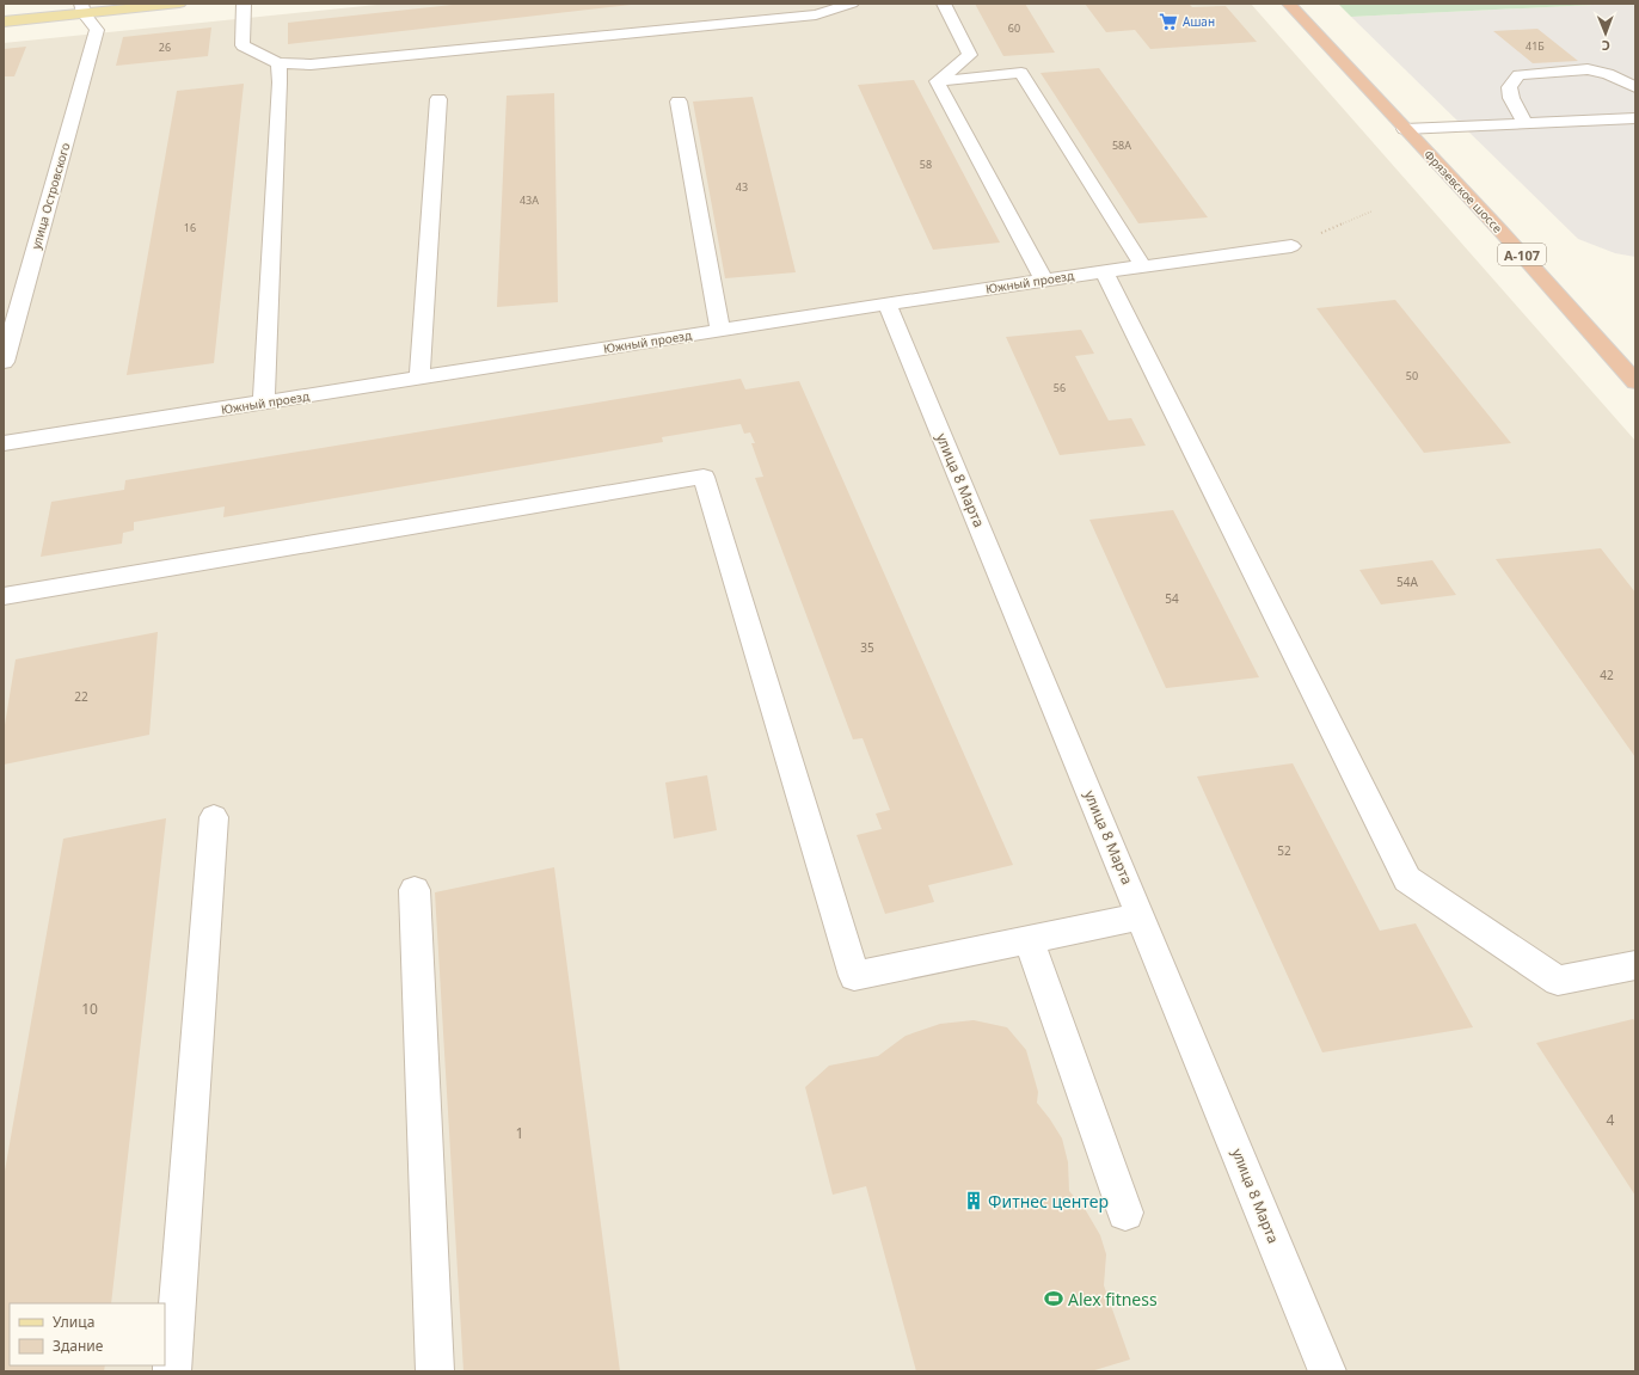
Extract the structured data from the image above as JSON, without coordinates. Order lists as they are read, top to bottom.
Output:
{
  "streets": {
    "highway": ["Фрязевское шоссе", "А-107"],
    "street": ["улица Островского", "Южный проезд", "улица 8 Марта"]
  },
  "crossings": [
    ["Южный проезд", "улица 8 Марта"]
  ],
  "places": {
    "supermarket": ["Ашан"],
    "building": ["Фитнес центер"],
    "sports": ["Alex fitness"]
  },
  "house_numbers": [
    "60",
    "41Б",
    "26",
    "58А",
    "58",
    "43",
    "43А",
    "16",
    "50",
    "56",
    "54А",
    "54",
    "35",
    "42",
    "22",
    "52",
    "10",
    "4",
    "1"
  ],
  "legend": ["Улица", "Здание"],
  "north": "bottom"
}
